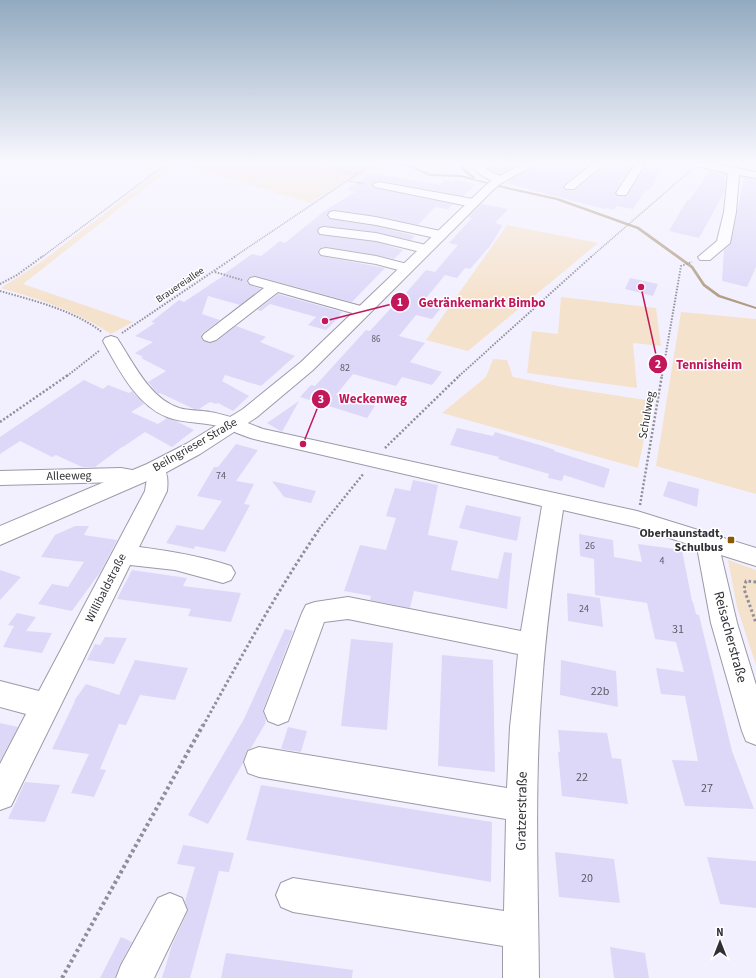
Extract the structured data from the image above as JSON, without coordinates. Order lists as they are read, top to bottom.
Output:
{
  "streets": {
    "main road": ["Beilngrieser Straße"],
    "street": [
      "Alleeweg",
      "Willibaldstraße",
      "Reisacherstraße",
      "Gratzerstraße"
    ],
    "path": ["Brauereiallee", "Schulweg"]
  },
  "crossings": [
    ["Beilngrieser Straße", "Alleeweg"],
    ["Beilngrieser Straße", "Willibaldstraße"],
    ["Alleeweg", "Willibaldstraße"]
  ],
  "places": {
    "other": ["Tennisheim", "Getränkemarkt Bimbo", "Weckenweg"],
    "transit": ["Oberhaunstadt, Schulbus"]
  },
  "house_numbers": [
    "86",
    "82",
    "74",
    "26",
    "4",
    "24",
    "31",
    "22b",
    "22",
    "27",
    "20"
  ],
  "north": "top"
}
